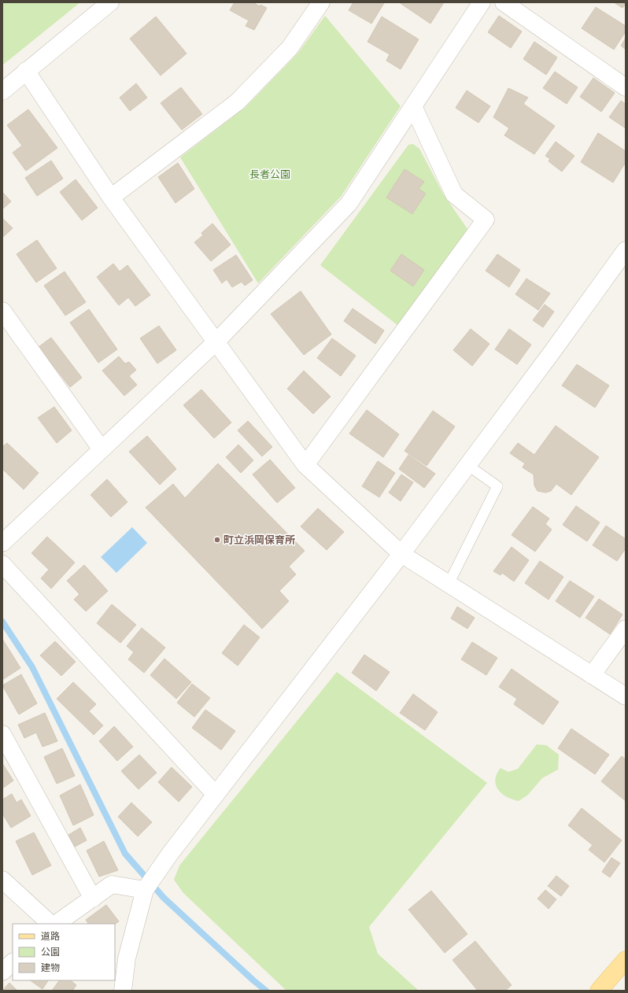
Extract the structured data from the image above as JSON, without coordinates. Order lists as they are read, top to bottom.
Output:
{
  "parks": ["長者公園"],
  "places": ["町立浜岡保育所"],
  "legend": ["道路", "公園", "建物"]
}
